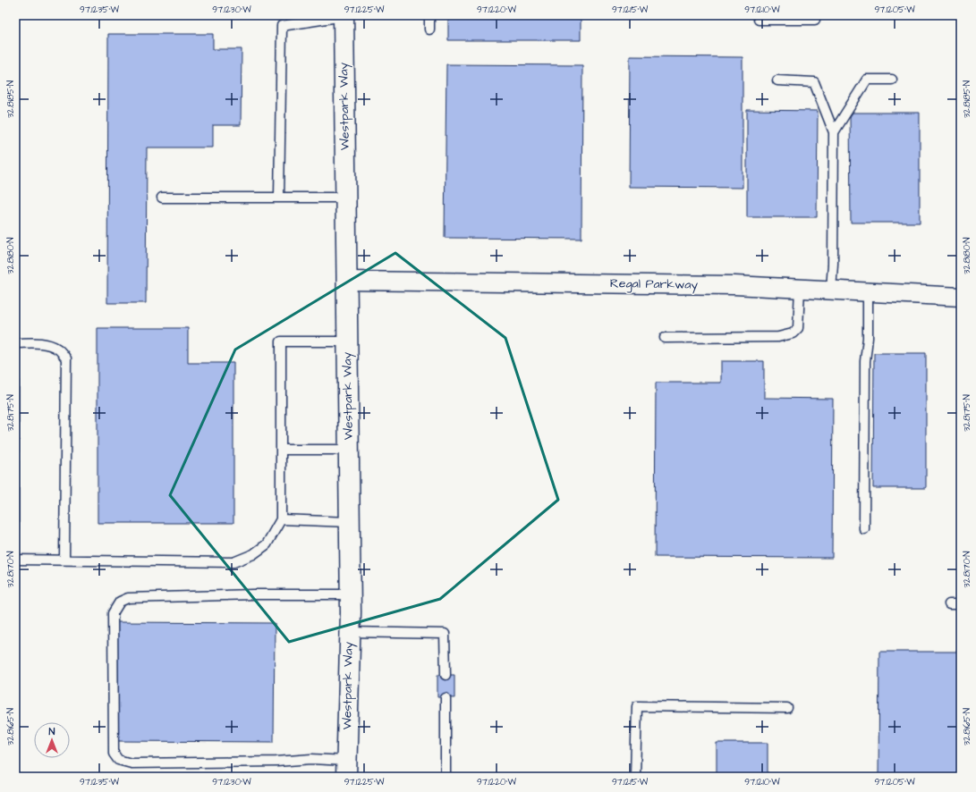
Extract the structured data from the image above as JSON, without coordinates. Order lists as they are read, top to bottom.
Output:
{
  "streets": {
    "street": ["Westpark Way", "Regal Parkway"]
  },
  "crossings": [
    ["Westpark Way", "Regal Parkway"]
  ],
  "north": "top",
  "coordinates": [
    "97.1235°W",
    "97.1230°W",
    "97.1225°W",
    "97.1220°W",
    "97.1215°W",
    "97.1210°W",
    "97.1205°W",
    "32.8185°N",
    "32.8180°N",
    "32.8175°N",
    "32.8170°N",
    "32.8165°N"
  ]
}
